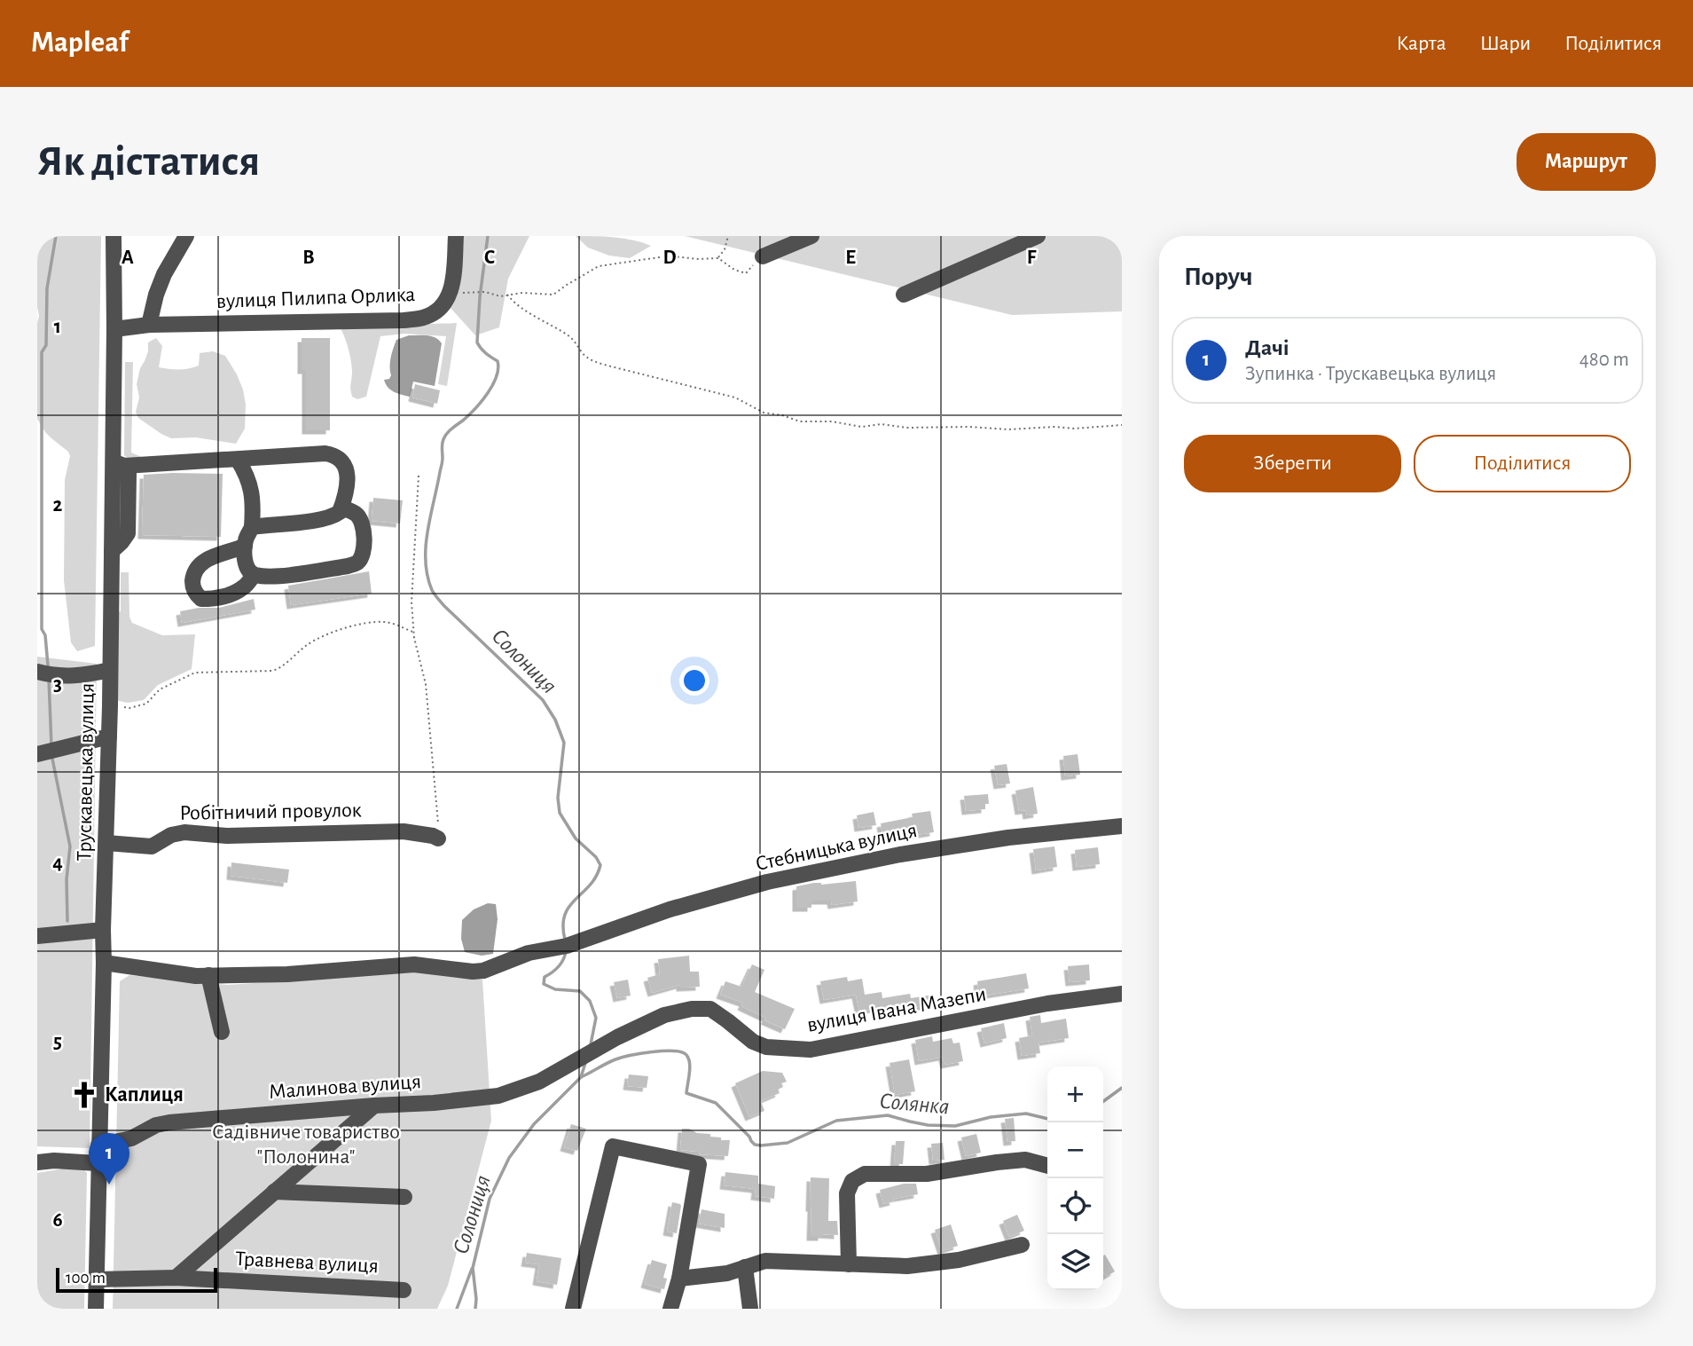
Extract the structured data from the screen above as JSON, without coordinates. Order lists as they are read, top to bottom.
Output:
{
  "streets": {
    "street": [
      "вулиця Пилипа Орлика",
      "Трускавецька вулиця",
      "Робітничий провулок",
      "Стебницька вулиця",
      "вулиця Івана Мазепи",
      "Малинова вулиця",
      "Травнева вулиця"
    ]
  },
  "crossings": [
    ["вулиця Пилипа Орлика", "Трускавецька вулиця"],
    ["Трускавецька вулиця", "Робітничий провулок"],
    ["Трускавецька вулиця", "Стебницька вулиця"],
    ["Трускавецька вулиця", "Малинова вулиця"],
    ["Трускавецька вулиця", "Травнева вулиця"],
    ["вулиця Івана Мазепи", "Малинова вулиця"]
  ],
  "water": ["Солониця", "Солянка"],
  "parks": ["Садівниче товариство \"Полонина\""],
  "places": {
    "church": ["Каплиця"]
  },
  "scale_bar": "100 m",
  "page": {
    "header": "Mapleaf",
    "nav": ["Карта", "Шари", "Поділитися"],
    "buttons": [
      "Маршрут",
      ["Зберегти", "Поділитися"]
    ],
    "title": "Як дістатися",
    "heading": "Поруч",
    "list": [
      {
        "mark": "1",
        "name": "Дачі",
        "note": "Зупинка · Трускавецька вулиця",
        "value": "480 m"
      }
    ],
    "map_buttons": ["+", "−"],
    "pins": "1",
    "scale": "100 m"
  },
  "grid": {
    "columns": [
      "A",
      "B",
      "C",
      "D",
      "E",
      "F"
    ],
    "rows": [
      "1",
      "2",
      "3",
      "4",
      "5",
      "6"
    ]
  }
}
